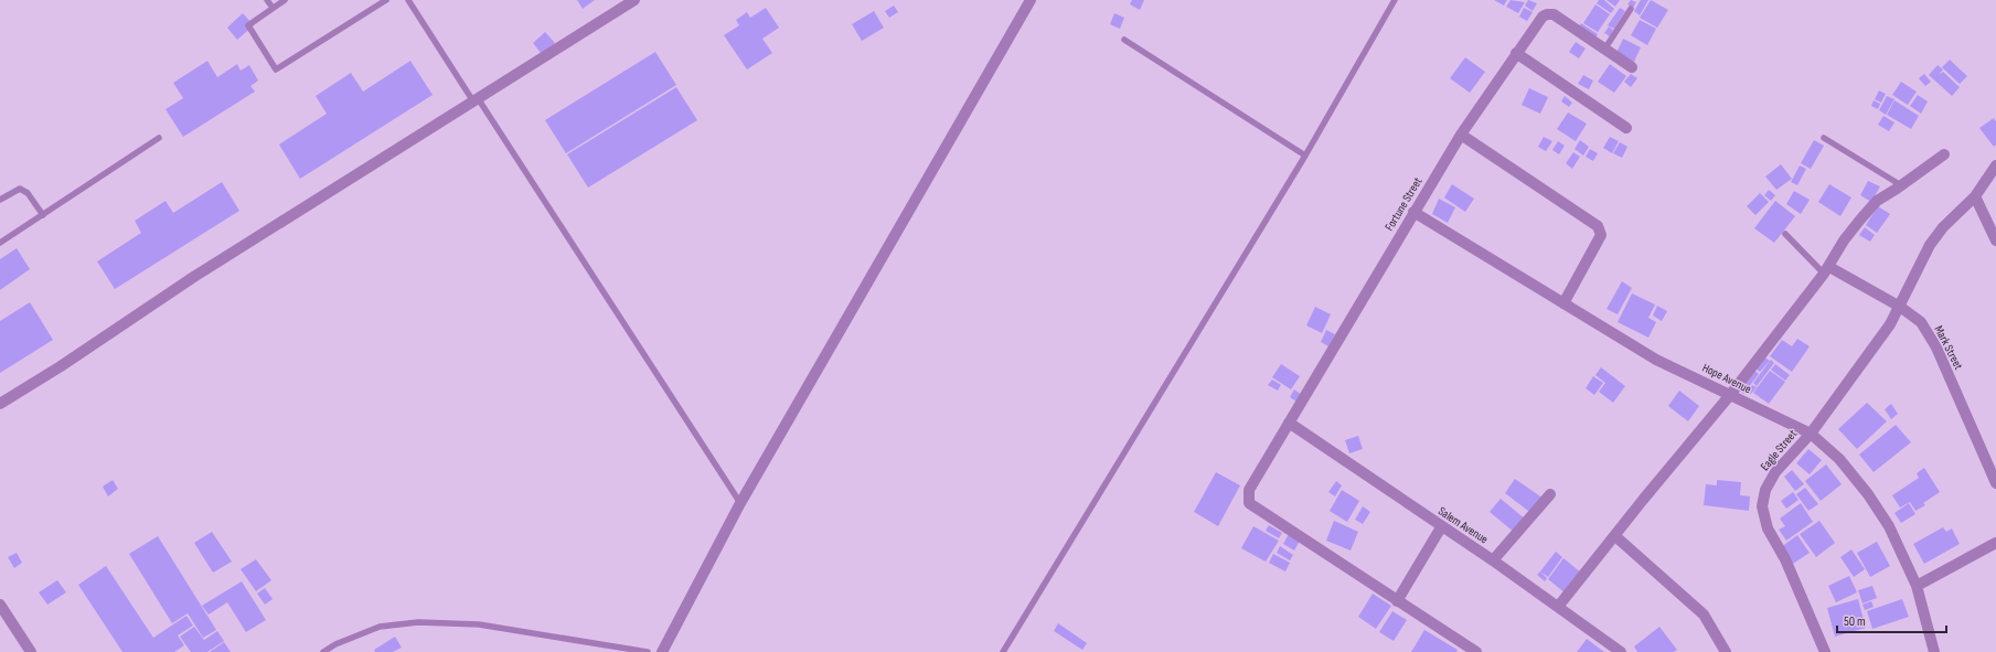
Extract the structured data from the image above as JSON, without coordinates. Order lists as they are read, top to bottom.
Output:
{
  "streets": {
    "street": [
      "Fortune Street",
      "Mark Street",
      "Hope Avenue",
      "Eagle Street",
      "Salem Avenue"
    ]
  },
  "crossings": [
    ["Fortune Street", "Hope Avenue"],
    ["Fortune Street", "Salem Avenue"],
    ["Mark Street", "Eagle Street"],
    ["Hope Avenue", "Eagle Street"]
  ],
  "scale_bar": "50 m"
}
